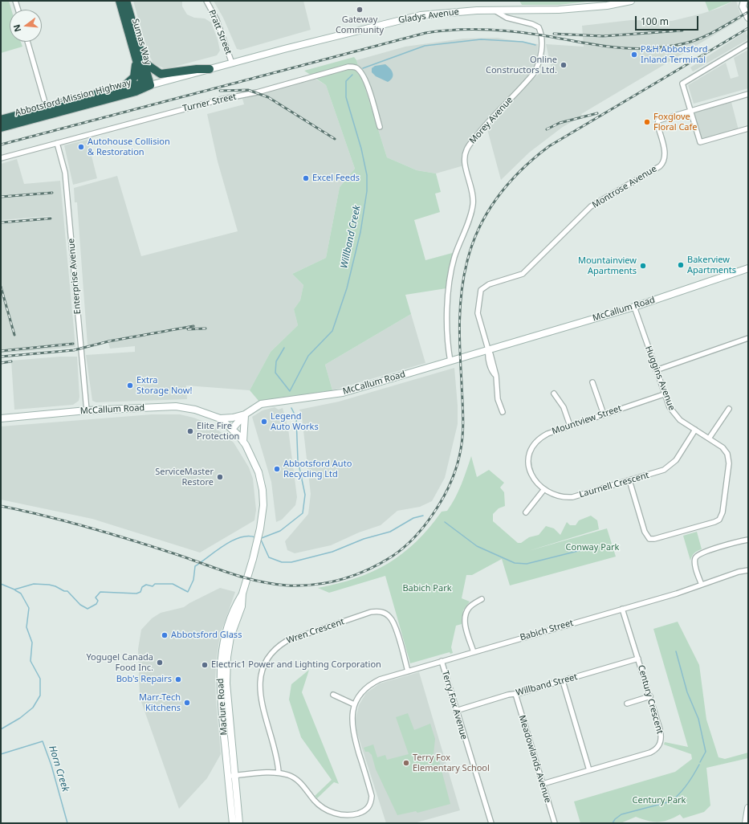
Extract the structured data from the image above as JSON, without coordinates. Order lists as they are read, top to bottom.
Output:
{
  "streets": {
    "highway": ["Sumas Way", "Abbotsford-Mission Highway"],
    "main road": ["Gladys Avenue", "McCallum Road", "Maclure Road"],
    "street": [
      "Pratt Street",
      "Turner Street",
      "Morey Avenue",
      "Montrose Avenue",
      "Enterprise Avenue",
      "Huggins Avenue",
      "Mountview Street",
      "Laurnell Crescent",
      "Babich Street",
      "Wren Crescent",
      "Willband Street",
      "Century Crescent",
      "Terry Fox Avenue",
      "Meadowlands Avenue"
    ]
  },
  "crossings": [
    ["Gladys Avenue", "Pratt Street"],
    ["Gladys Avenue", "Sumas Way"],
    ["Gladys Avenue", "Abbotsford-Mission Highway"],
    ["Gladys Avenue", "Morey Avenue"],
    ["Sumas Way", "Abbotsford-Mission Highway"],
    ["Turner Street", "Enterprise Avenue"],
    ["Morey Avenue", "McCallum Road"],
    ["Montrose Avenue", "McCallum Road"],
    ["Enterprise Avenue", "McCallum Road"],
    ["McCallum Road", "Huggins Avenue"],
    ["McCallum Road", "Maclure Road"],
    ["Huggins Avenue", "Mountview Street"],
    ["Huggins Avenue", "Laurnell Crescent"],
    ["Mountview Street", "Laurnell Crescent"],
    ["Babich Street", "Wren Crescent"],
    ["Babich Street", "Century Crescent"],
    ["Babich Street", "Terry Fox Avenue"],
    ["Babich Street", "Maclure Road"],
    ["Willband Street", "Century Crescent"],
    ["Willband Street", "Terry Fox Avenue"],
    ["Willband Street", "Meadowlands Avenue"],
    ["Century Crescent", "Meadowlands Avenue"]
  ],
  "water": ["Willband Creek", "Horn Creek"],
  "parks": ["Conway Park", "Babich Park", "Century Park"],
  "places": [
    "Gateway Community",
    "P&H Abbotsford Inland Terminal",
    "Online Constructors Ltd.",
    "Foxglove Floral Cafe",
    "Autohouse Collision & Restoration",
    "Excel Feeds",
    "Bakerview Apartments",
    "Mountainview Apartments",
    "Extra Storage Now!",
    "Legend Auto Works",
    "Elite Fire Protection",
    "Abbotsford Auto Recycling Ltd",
    "ServiceMaster Restore",
    "Abbotsford Glass",
    "Yogugel Canada Food Inc.",
    "Electric1 Power and Lighting Corporation",
    "Bob's Repairs",
    "Marr-Tech Kitchens",
    "Terry Fox Elementary School"
  ],
  "scale_bar": "100 m",
  "north": "left"
}
